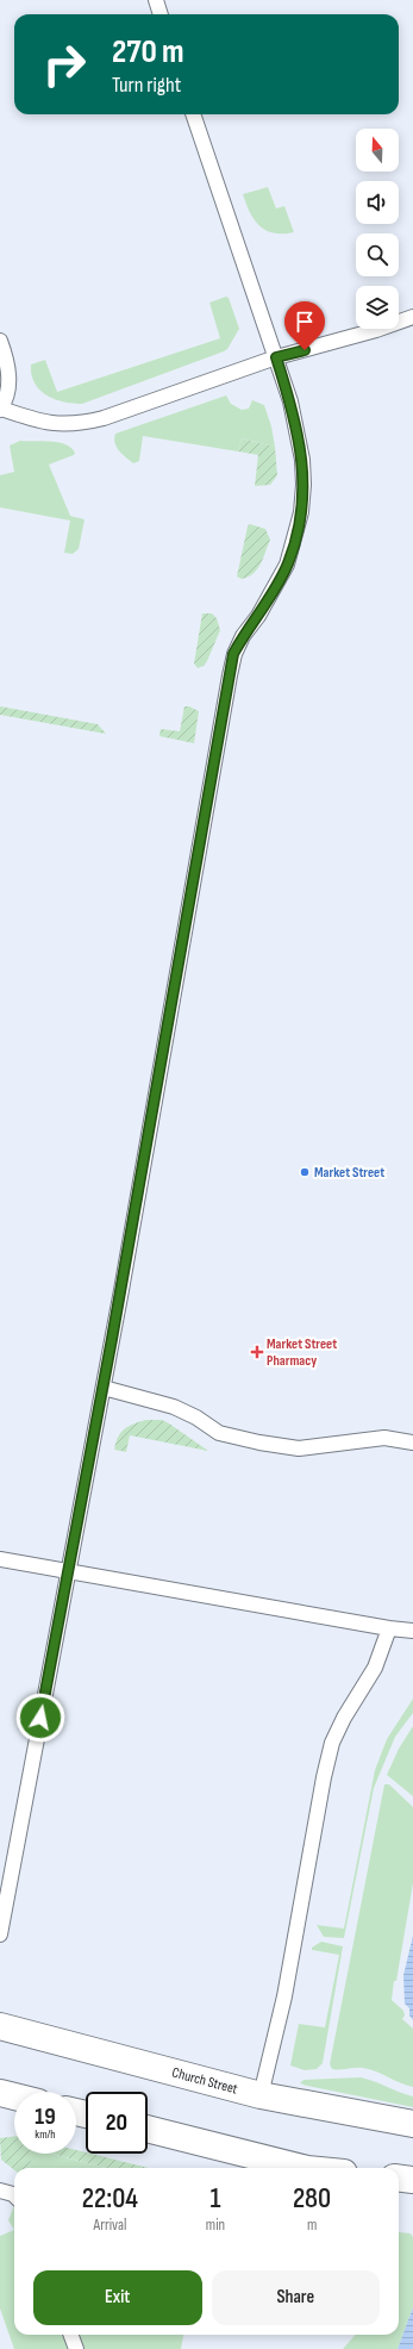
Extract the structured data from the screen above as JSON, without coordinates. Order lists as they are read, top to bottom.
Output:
{
  "streets": {
    "street": ["Church Street"]
  },
  "places": {
    "other": ["Market Street"],
    "health": ["Market Street Pharmacy"]
  },
  "north": "top",
  "page": {
    "turn": ["270 m", "Turn right"],
    "speed": "19 km/h",
    "limit": "20",
    "eta": [
      "22:04",
      "Arrival",
      "1",
      "min",
      "280",
      "m"
    ],
    "buttons": ["Exit", "Share"]
  }
}
